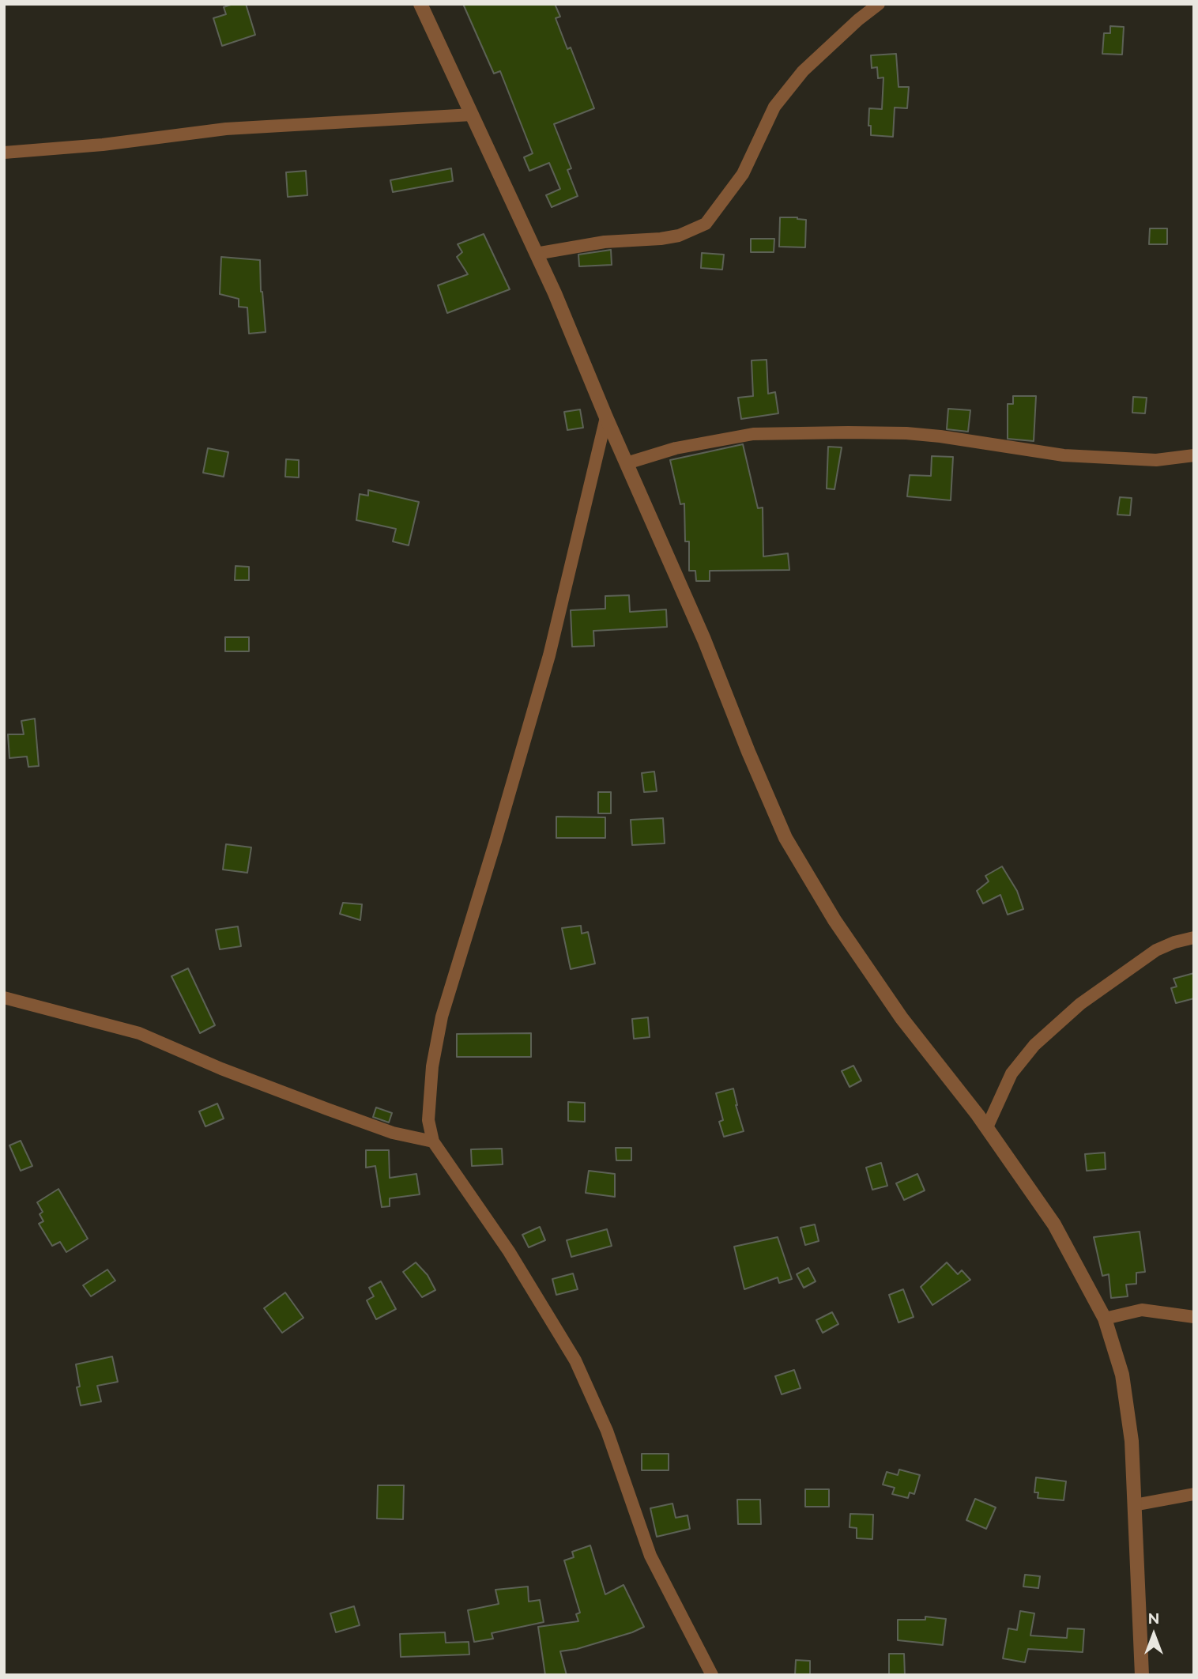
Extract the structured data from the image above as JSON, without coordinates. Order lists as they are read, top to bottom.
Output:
{
  "north": "top"
}
